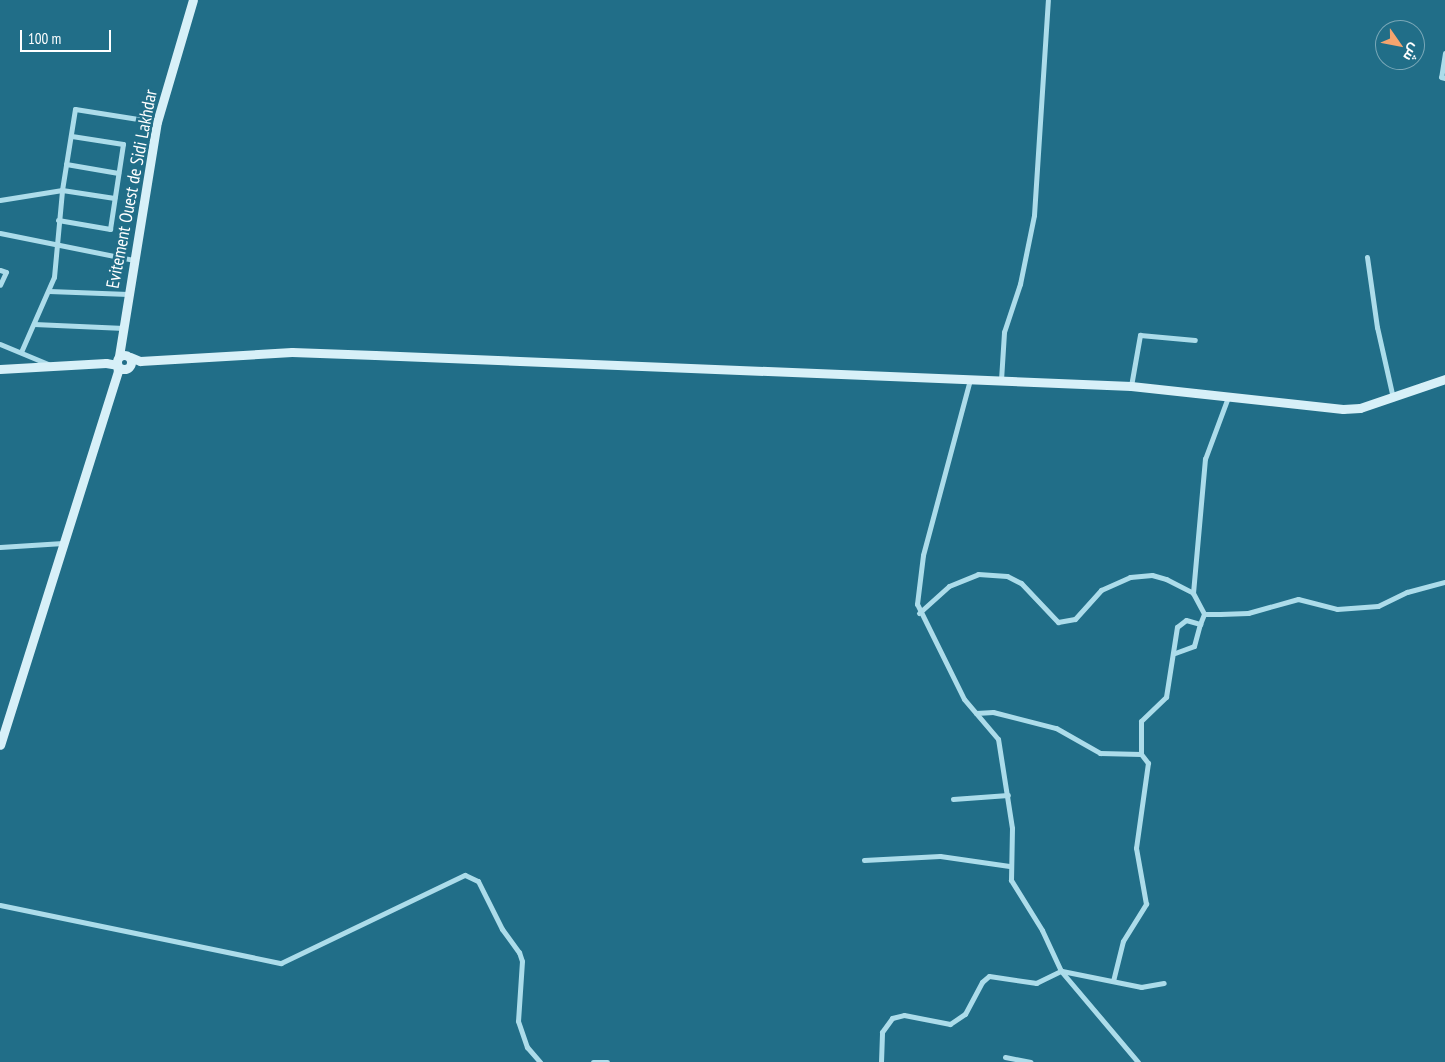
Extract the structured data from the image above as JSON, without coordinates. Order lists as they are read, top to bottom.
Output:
{
  "streets": {
    "main road": ["Evitement Ouest de Sidi Lakhdar"]
  },
  "scale_bar": "100 m",
  "north": "bottom right"
}
